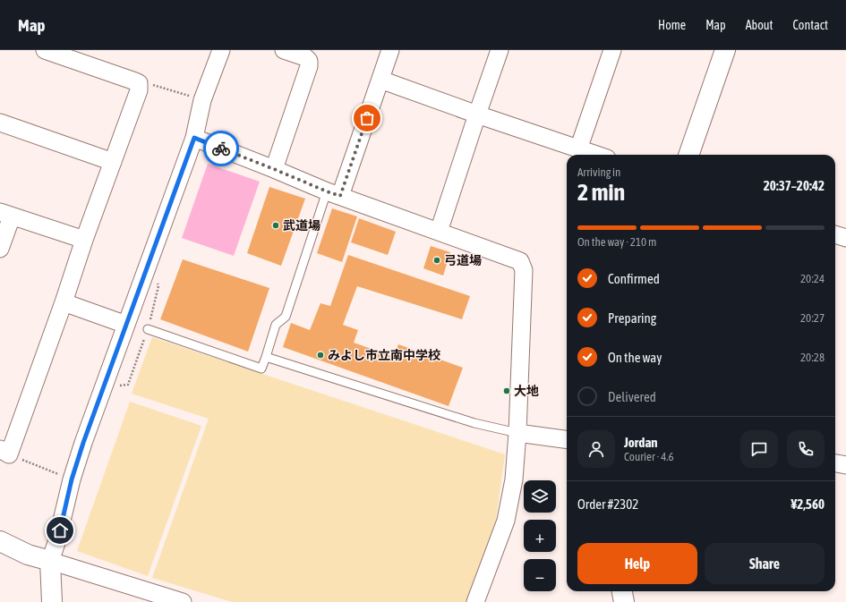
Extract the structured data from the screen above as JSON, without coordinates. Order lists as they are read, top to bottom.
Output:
{
  "places": [
    "武道場",
    "弓道場",
    "みよし市立南中学校",
    "大地"
  ],
  "page": {
    "header": "Map",
    "nav": [
      "Home",
      "Map",
      "About",
      "Contact"
    ],
    "heading": ["2 min", "Arriving in", "20:37–20:42"],
    "panel": [
      "Jordan",
      "Courier · 4.6",
      "Order #2302",
      "¥2,560"
    ],
    "bar": "On the way · 210 m",
    "list": [
      ["Confirmed", "20:24"],
      ["Preparing", "20:27"],
      ["On the way", "20:28"],
      "Delivered"
    ],
    "map_buttons": ["+", "−"],
    "buttons": ["Help", "Share"]
  }
}
